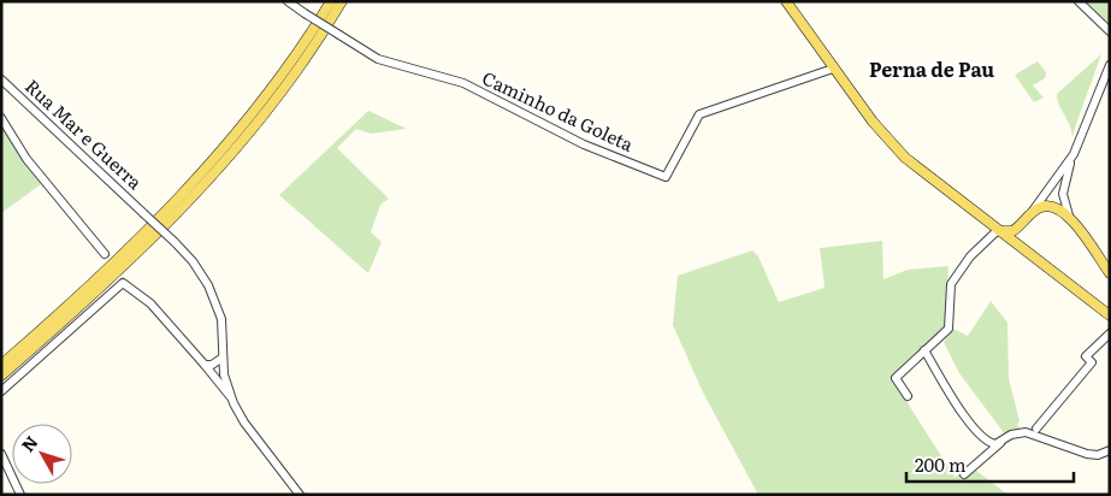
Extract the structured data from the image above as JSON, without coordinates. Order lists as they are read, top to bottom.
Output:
{
  "streets": {
    "street": ["Caminho da Goleta", "Rua Mar e Guerra"]
  },
  "districts": ["Perna de Pau"],
  "scale_bar": "200 m",
  "north": "top left"
}
